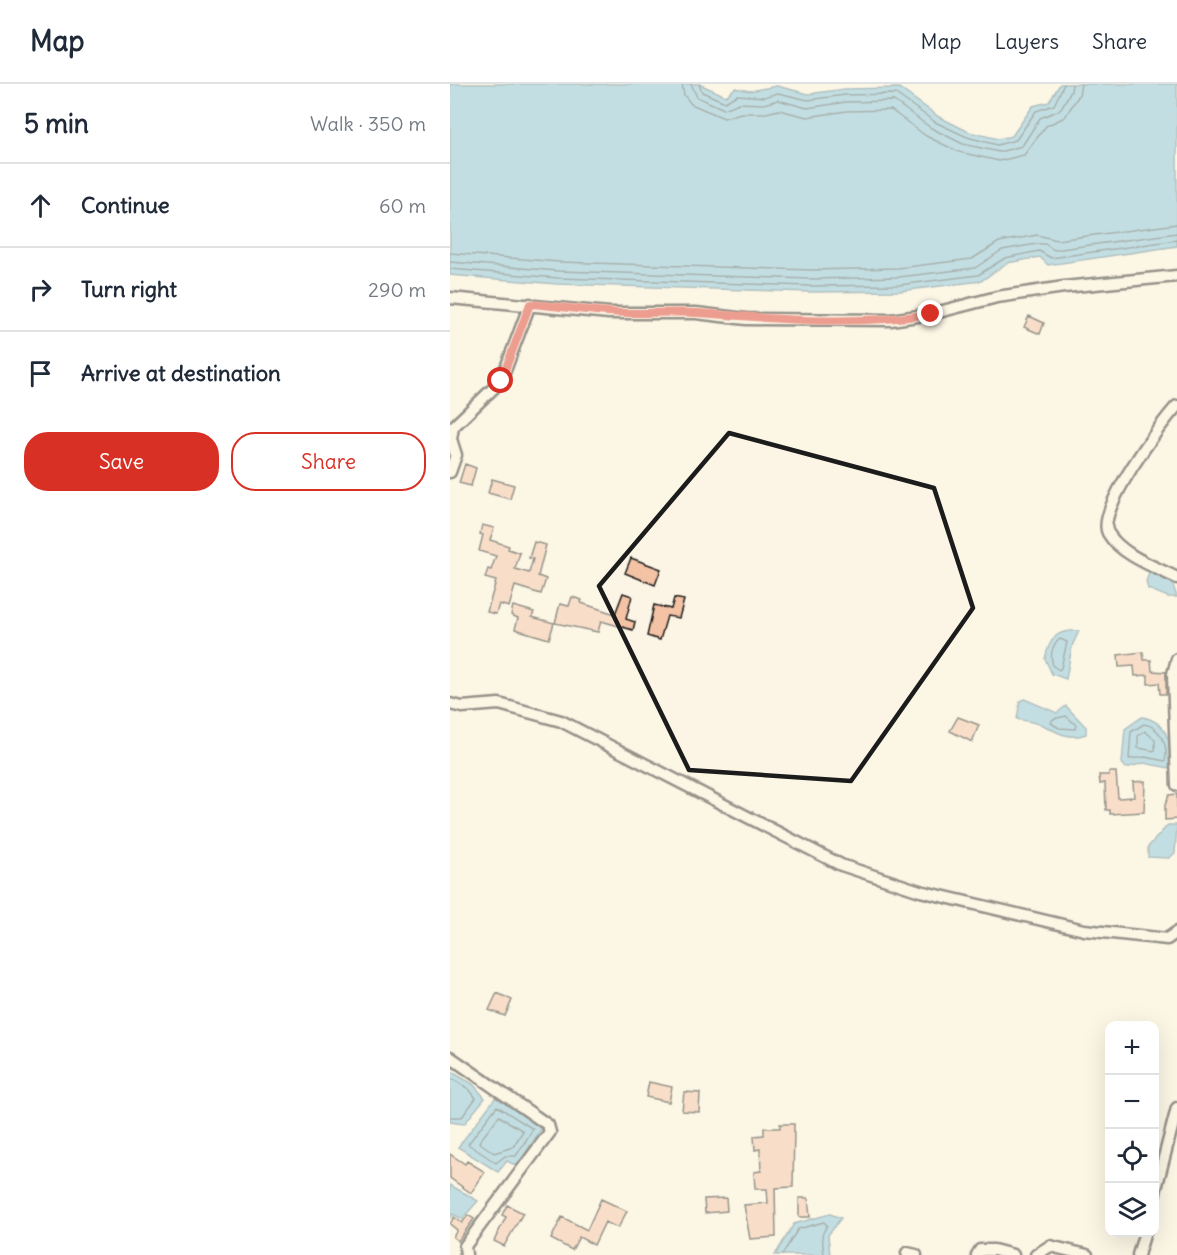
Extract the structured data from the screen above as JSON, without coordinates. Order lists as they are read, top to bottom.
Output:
{
  "page": {
    "header": "Map",
    "nav": ["Map", "Layers", "Share"],
    "heading": ["5 min", "Walk · 350 m"],
    "list": [
      ["Continue", "60 m"],
      ["Turn right", "290 m"],
      "Arrive at destination"
    ],
    "buttons": ["Save", "Share"],
    "map_buttons": ["+", "−"]
  }
}
